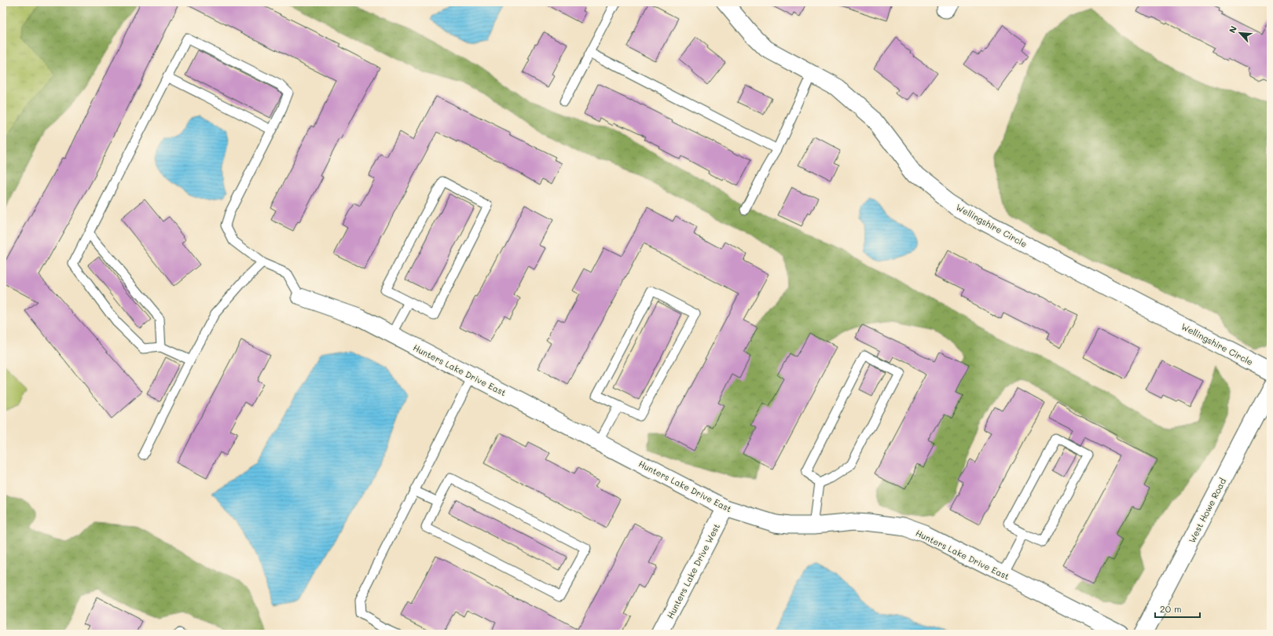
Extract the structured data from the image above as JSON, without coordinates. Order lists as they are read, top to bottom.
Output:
{
  "streets": {
    "main road": ["West Howe Road"],
    "street": ["Wellingshire Circle", "Hunters Lake Drive East", "Hunters Lake Drive West"]
  },
  "crossings": [
    ["Hunters Lake Drive East", "Hunters Lake Drive West"]
  ],
  "scale_bar": "20 m",
  "north": "top left"
}
